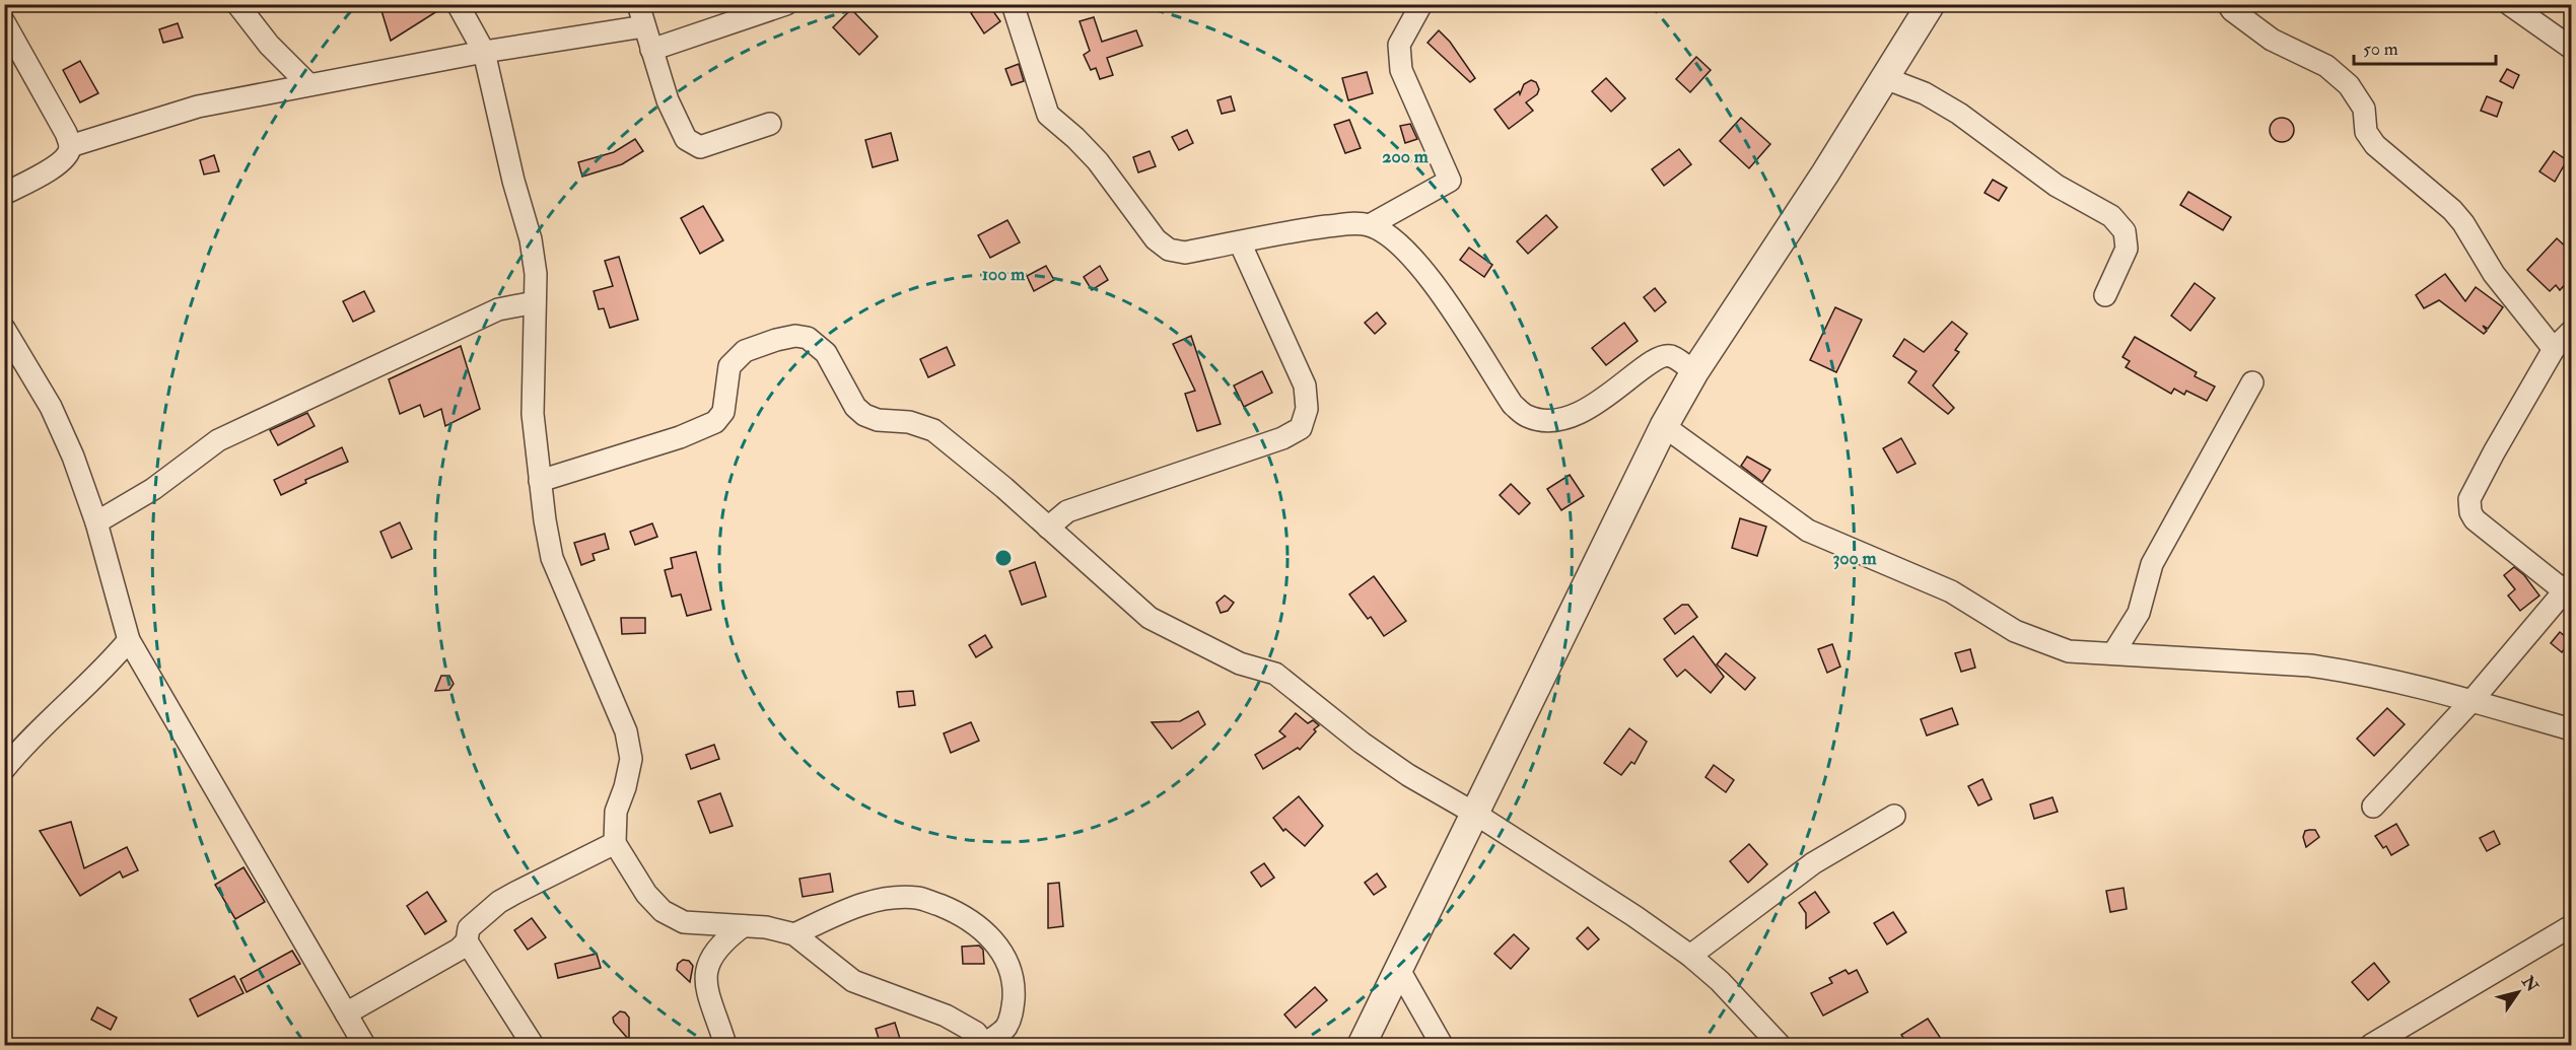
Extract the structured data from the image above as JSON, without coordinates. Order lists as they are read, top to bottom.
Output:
{
  "scale_bar": "50 m",
  "north": "top right",
  "rings": ["200 m", "100 m", "300 m"]
}
